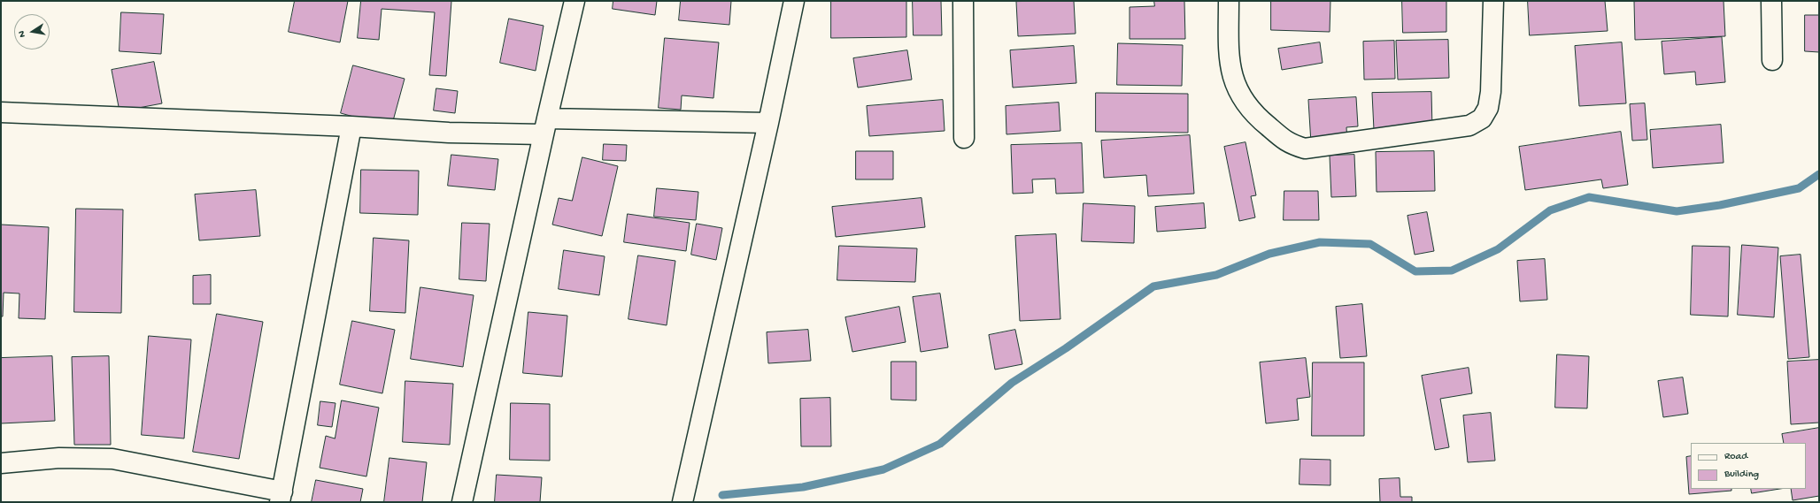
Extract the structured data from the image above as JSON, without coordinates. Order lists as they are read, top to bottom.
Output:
{
  "legend": ["Road", "Building"],
  "north": "left"
}
